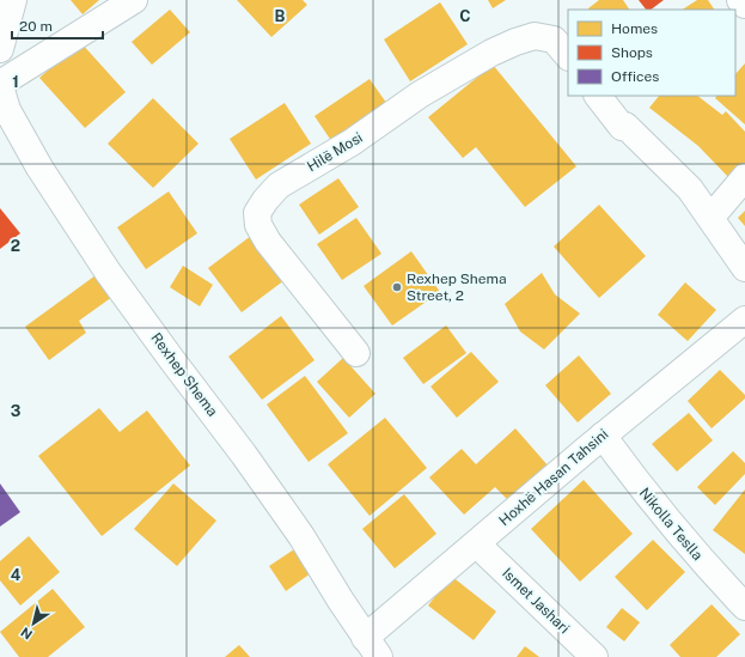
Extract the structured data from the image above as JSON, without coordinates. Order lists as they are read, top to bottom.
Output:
{
  "streets": {
    "street": [
      "Hilë Mosi",
      "Rexhep Shema",
      "Hoxhë Hasan Tahsini",
      "Nikolla Teslla",
      "Ismet Jashari"
    ]
  },
  "crossings": [
    ["Rexhep Shema", "Hoxhë Hasan Tahsini"],
    ["Hoxhë Hasan Tahsini", "Nikolla Teslla"],
    ["Hoxhë Hasan Tahsini", "Ismet Jashari"]
  ],
  "places": ["Rexhep Shema Street, 2"],
  "legend": ["Homes", "Shops", "Offices"],
  "scale_bar": "20 m",
  "north": "bottom left",
  "grid": {
    "columns": ["B", "C"],
    "rows": [
      "1",
      "2",
      "3",
      "4"
    ]
  }
}
